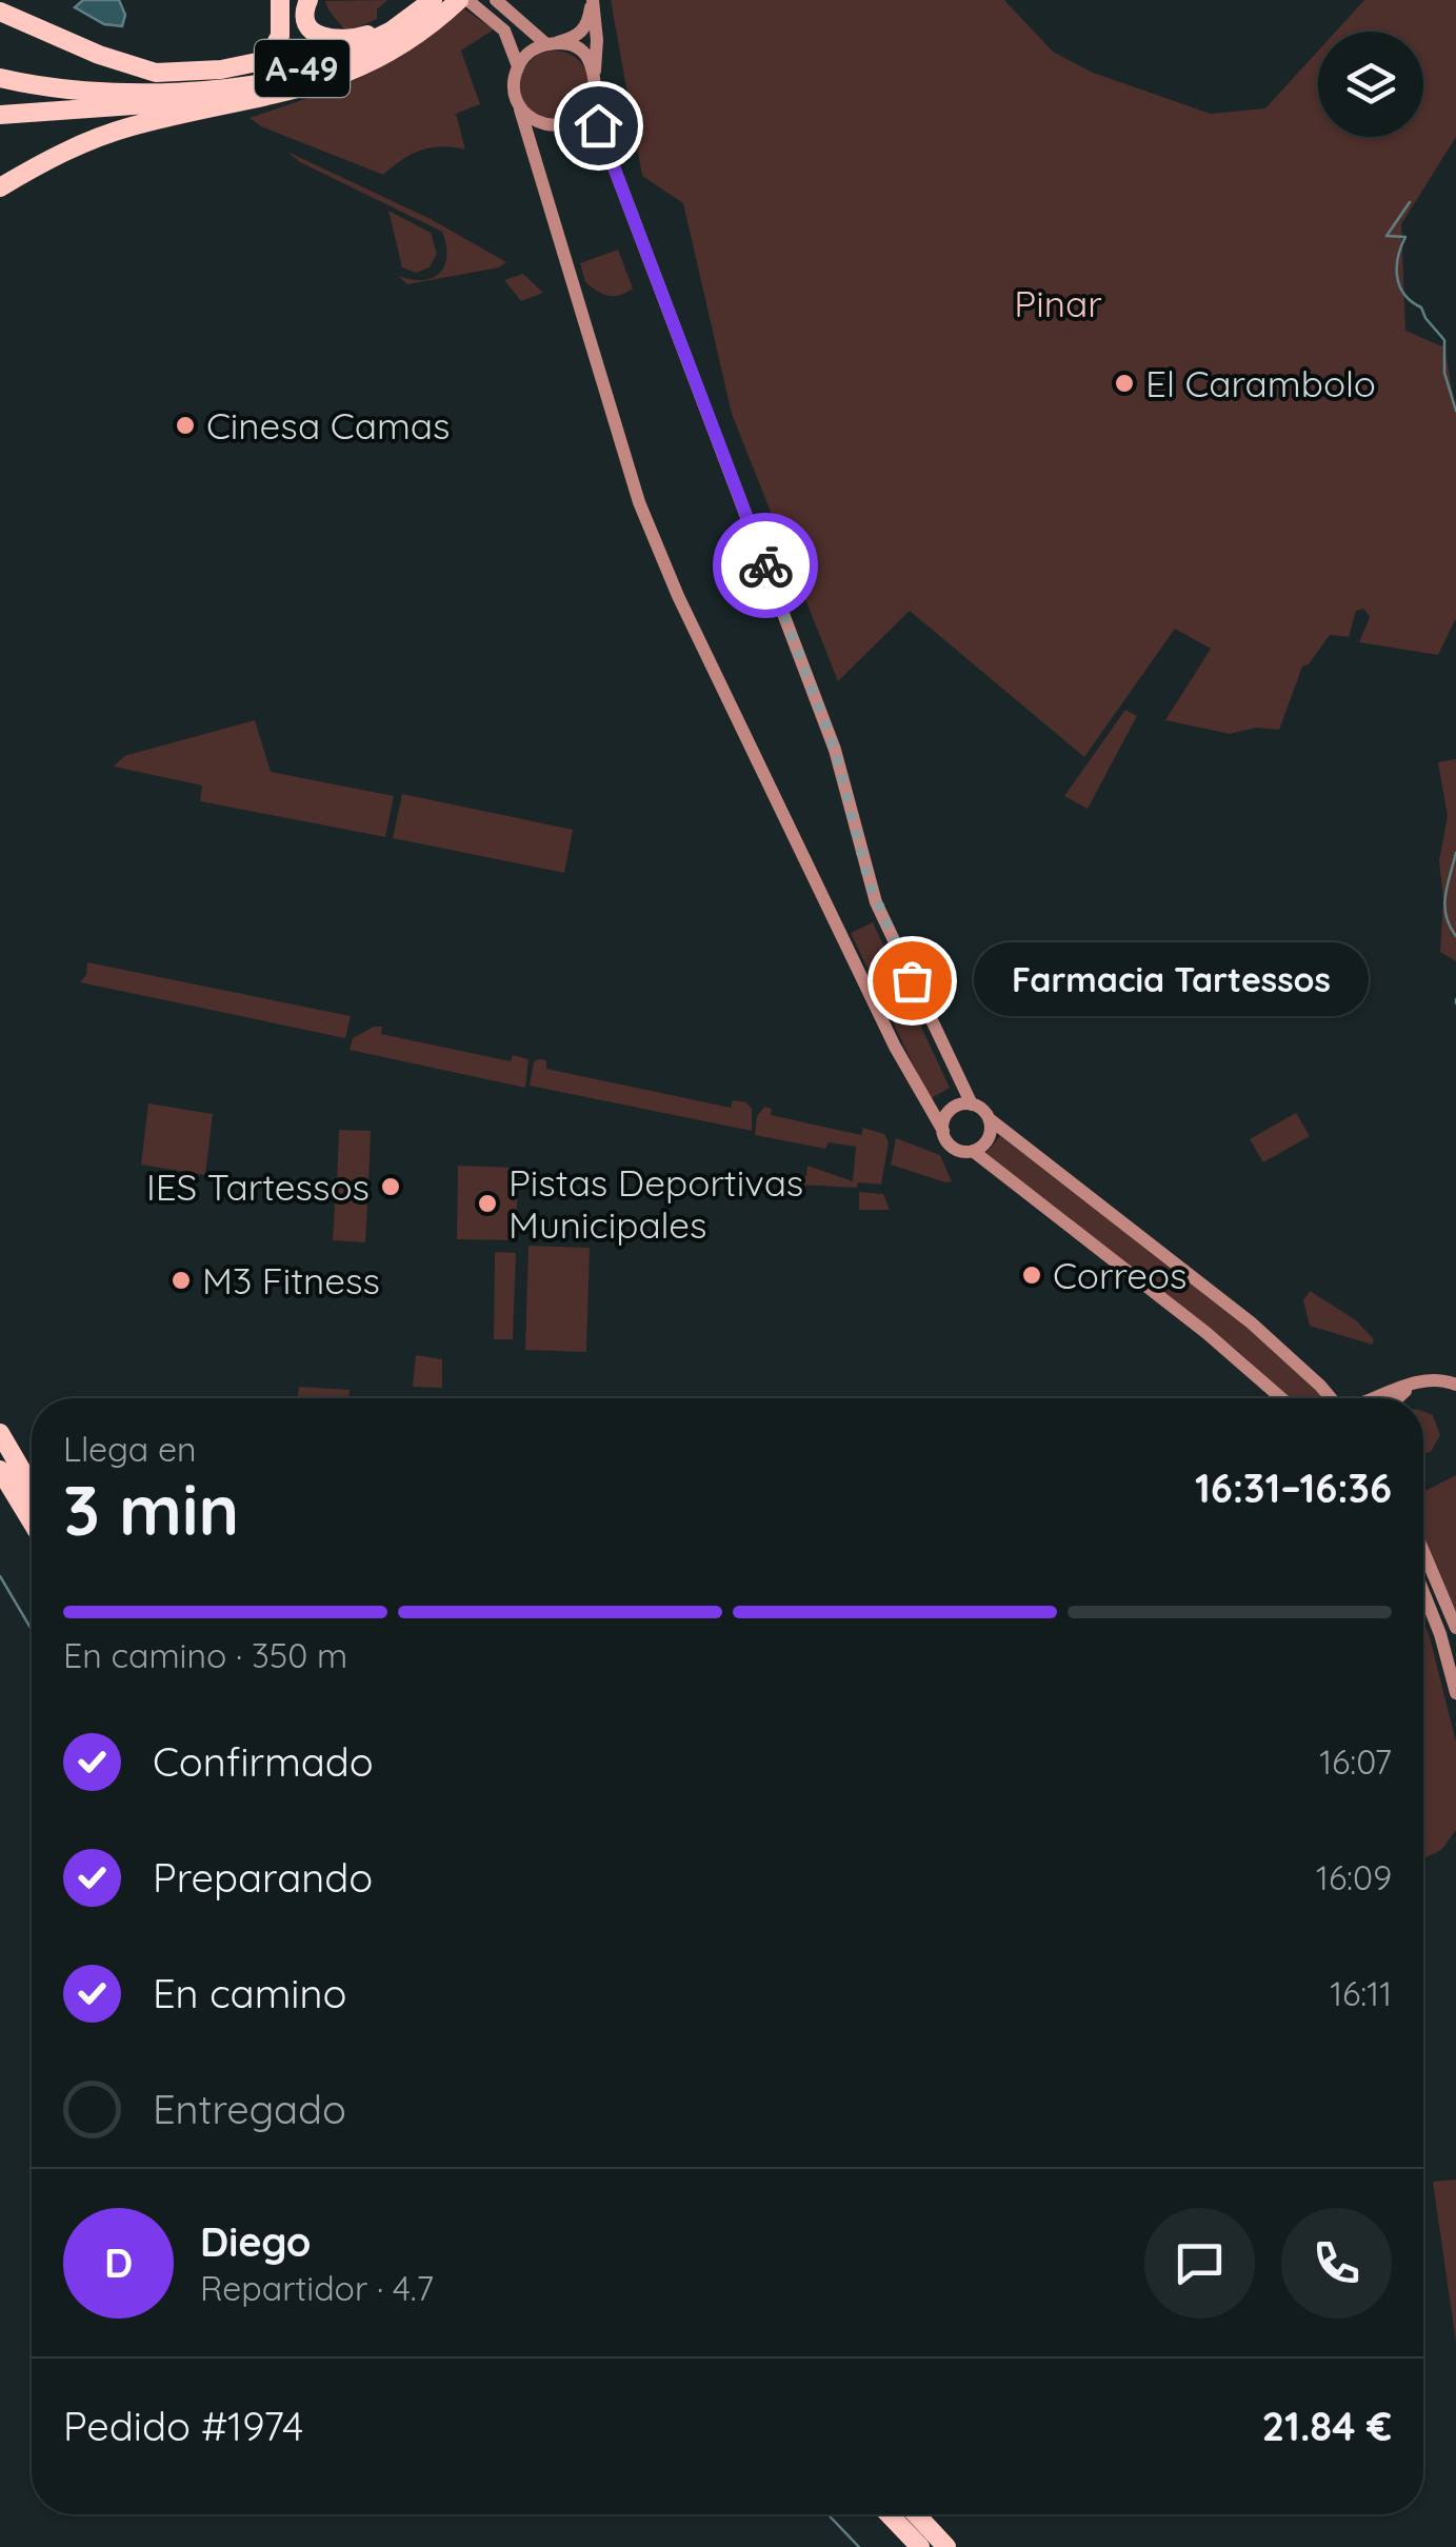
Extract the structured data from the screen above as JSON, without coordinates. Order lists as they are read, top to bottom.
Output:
{
  "streets": {
    "highway": ["A-49"]
  },
  "parks": ["Pinar"],
  "places": [
    "El Carambolo",
    "Cinesa Camas",
    "Farmacia Tartessos",
    "IES Tartessos",
    "Pistas Deportivas Municipales",
    "Correos",
    "M3 Fitness"
  ],
  "page": {
    "bubble": "Farmacia Tartessos",
    "heading": ["3 min", "Llega en", "16:31–16:36"],
    "panel": [
      "Diego",
      "Repartidor · 4.7",
      "Pedido #1974",
      "21.84 €"
    ],
    "bar": "En camino · 350 m",
    "list": [
      ["Confirmado", "16:07"],
      ["Preparando", "16:09"],
      ["En camino", "16:11"],
      "Entregado"
    ],
    "round": "D"
  }
}
